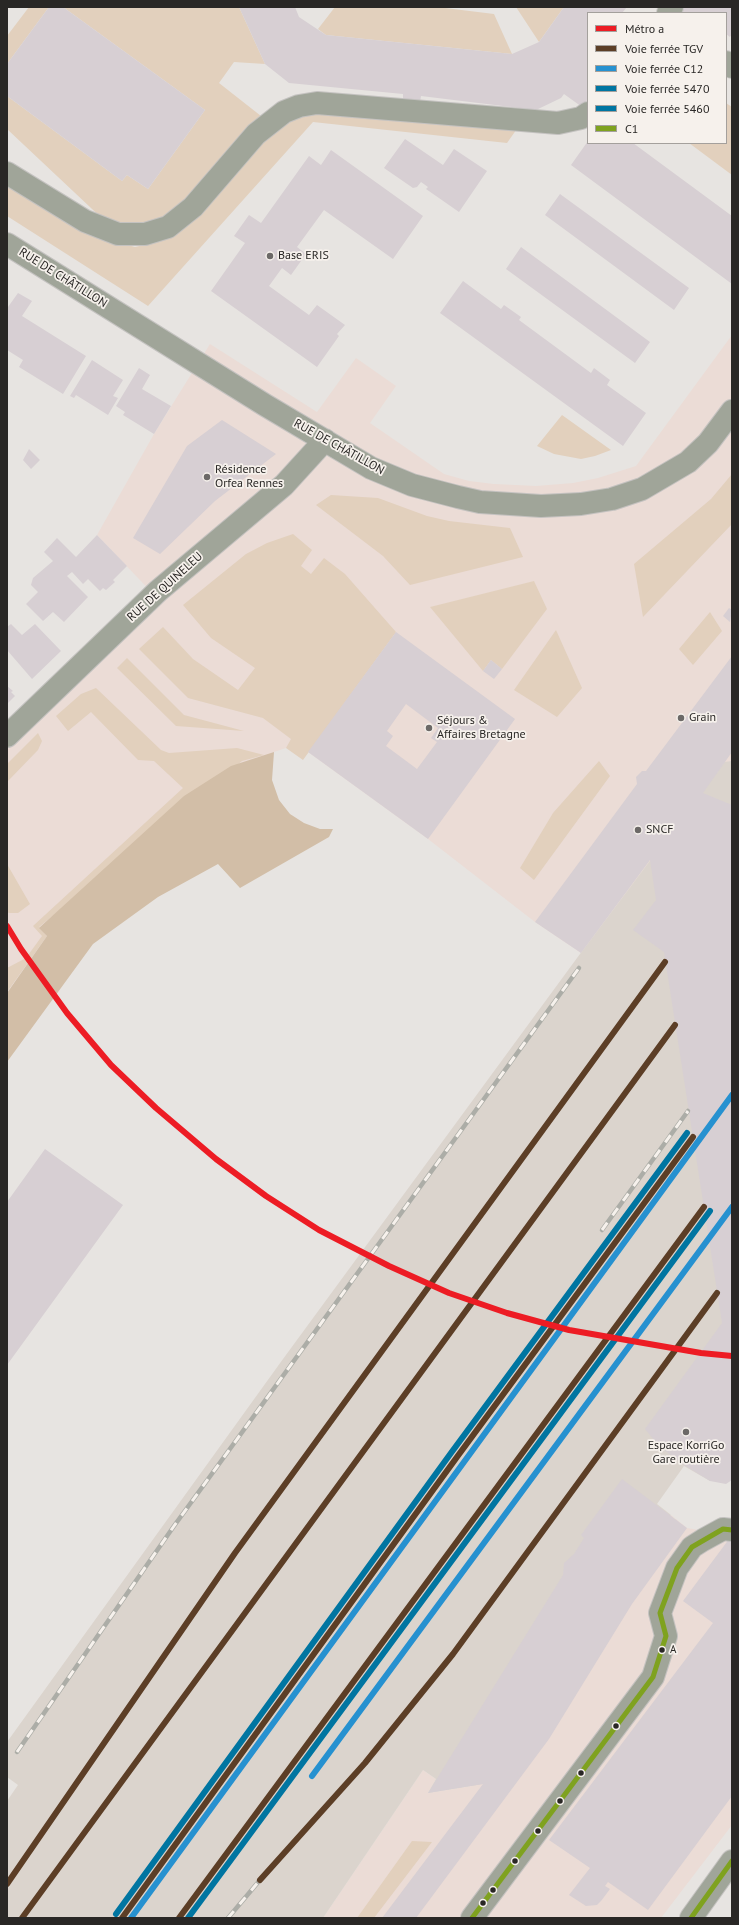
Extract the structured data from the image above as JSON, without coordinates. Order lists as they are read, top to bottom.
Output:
{
  "streets": {
    "street": ["RUE DE CHÂTILLON", "RUE DE QUINELEU"]
  },
  "crossings": [
    ["RUE DE CHÂTILLON", "RUE DE QUINELEU"]
  ],
  "places": [
    "Base ERIS",
    "Résidence Orfea Rennes",
    "Grain",
    "Séjours & Affaires Bretagne",
    "SNCF",
    "Espace KorriGo Gare routière",
    "A"
  ],
  "lines": [
    "metro line a",
    "rail line TGV",
    "rail line C12",
    "rail line 5470",
    "rail line 5460",
    "transit line C1"
  ],
  "legend": [
    "Métro a",
    "Voie ferrée TGV",
    "Voie ferrée C12",
    "Voie ferrée 5470",
    "Voie ferrée 5460",
    "C1"
  ]
}
